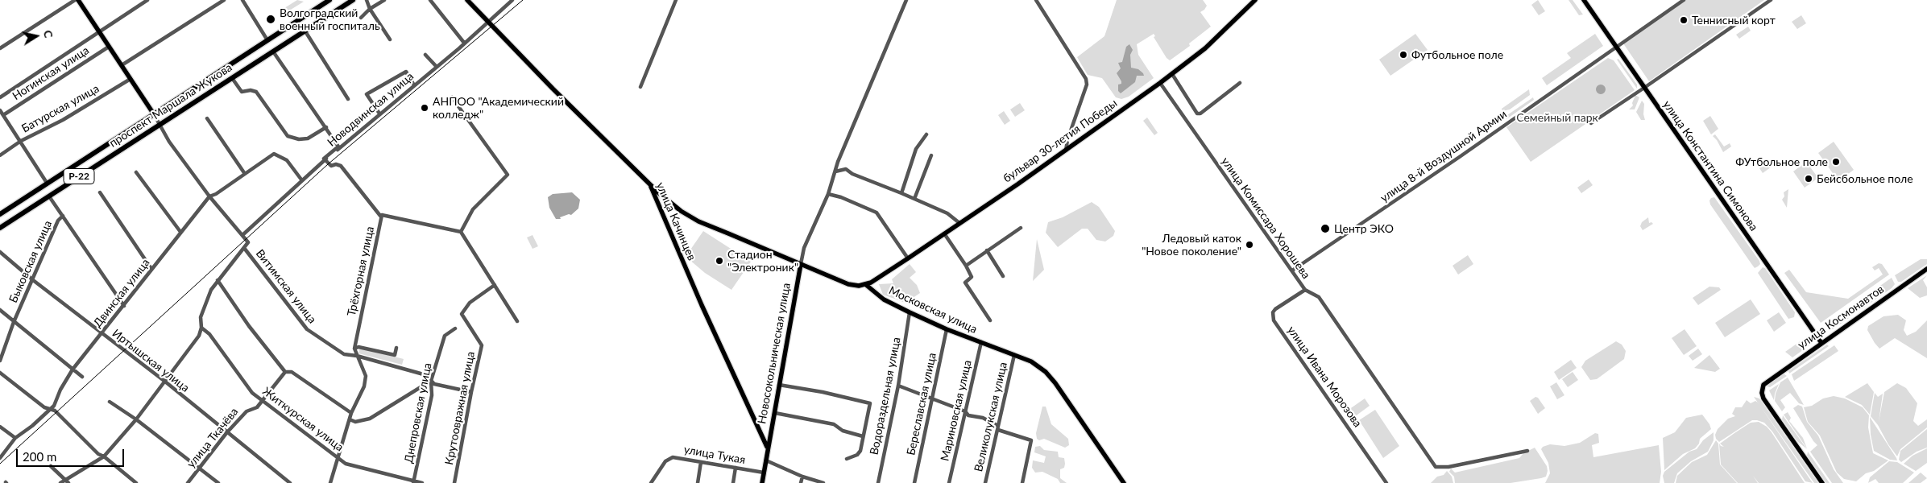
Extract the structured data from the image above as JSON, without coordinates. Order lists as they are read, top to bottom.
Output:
{
  "streets": {
    "highway": ["проспект Маршала Жукова", "Р-22"],
    "main road": [
      "бульвар 30-летия Победы",
      "улица Константина Симонова",
      "улица Качинцев",
      "Московская улица",
      "улица Космонавтов",
      "Новосокольническая улица"
    ],
    "street": [
      "Ногинская улица",
      "Батурская улица",
      "Новодвинская улица",
      "улица 8-й Воздушной Армии",
      "улица Комиссара Хорошева",
      "Быковская улица",
      "Трёхгорная улица",
      "Витимская улица",
      "Двинская улица",
      "Иртышская улица",
      "улица Ивана Морозова",
      "Водораздельная улица",
      "Береславская улица",
      "Крутоовражная улица",
      "Мариновская улица",
      "Днепровская улица",
      "Великолукская улица",
      "Житкурская улица",
      "улица Ткачёва",
      "улица Тукая"
    ]
  },
  "crossings": [
    ["Новодвинская улица", "улица Качинцев"],
    ["Новодвинская улица", "Трёхгорная улица"],
    ["Новодвинская улица", "Двинская улица"],
    ["бульвар 30-летия Победы", "улица Комиссара Хорошева"],
    ["бульвар 30-летия Победы", "Московская улица"],
    ["улица 8-й Воздушной Армии", "улица Константина Симонова"],
    ["улица 8-й Воздушной Армии", "улица Комиссара Хорошева"],
    ["улица Константина Симонова", "улица Космонавтов"],
    ["улица Комиссара Хорошева", "улица Ивана Морозова"],
    ["улица Качинцев", "Новосокольническая улица"],
    ["улица Качинцев", "улица Тукая"],
    ["Быковская улица", "Иртышская улица"],
    ["Витимская улица", "Крутоовражная улица"],
    ["Витимская улица", "Днепровская улица"],
    ["Двинская улица", "Иртышская улица"],
    ["Московская улица", "Водораздельная улица"],
    ["Московская улица", "Береславская улица"],
    ["Московская улица", "Мариновская улица"],
    ["Московская улица", "Великолукская улица"],
    ["Иртышская улица", "улица Ткачёва"],
    ["Днепровская улица", "Житкурская улица"],
    ["Житкурская улица", "улица Ткачёва"]
  ],
  "parks": ["Семейный парк"],
  "places": [
    "Волгоградский военный госпиталь",
    "Теннисный корт",
    "Футбольное поле",
    "АНПОО \"Академический колледж\"",
    "ФУтбольное поле",
    "Бейсбольное поле",
    "Центр ЭКО",
    "Ледовый каток \"Новое поколение\"",
    "Стадион \"Электроник\""
  ],
  "scale_bar": "200 m",
  "north": "right"
}
